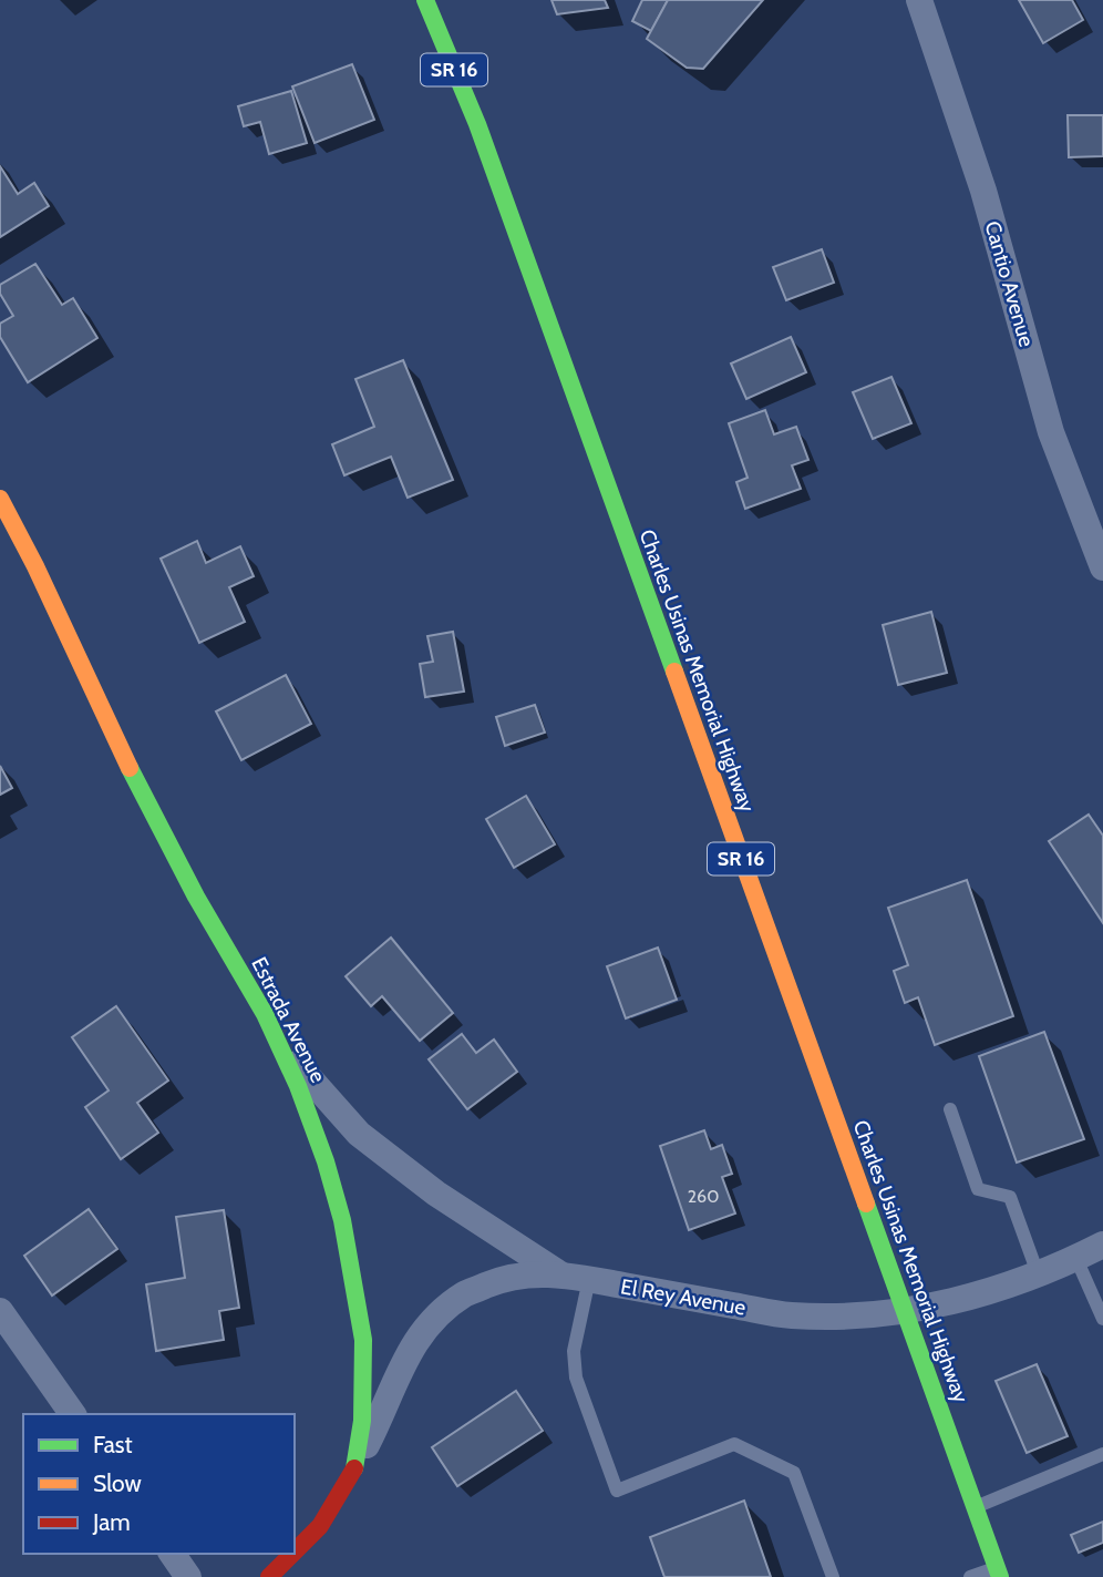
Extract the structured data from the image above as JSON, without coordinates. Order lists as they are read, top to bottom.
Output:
{
  "streets": {
    "main road": ["SR 16", "Charles Usinas Memorial Highway", "Estrada Avenue"],
    "street": ["Cantio Avenue", "El Rey Avenue"]
  },
  "crossings": [
    ["Charles Usinas Memorial Highway", "El Rey Avenue"],
    ["Estrada Avenue", "El Rey Avenue"]
  ],
  "house_numbers": ["260"],
  "legend": ["Fast", "Slow", "Jam"]
}
